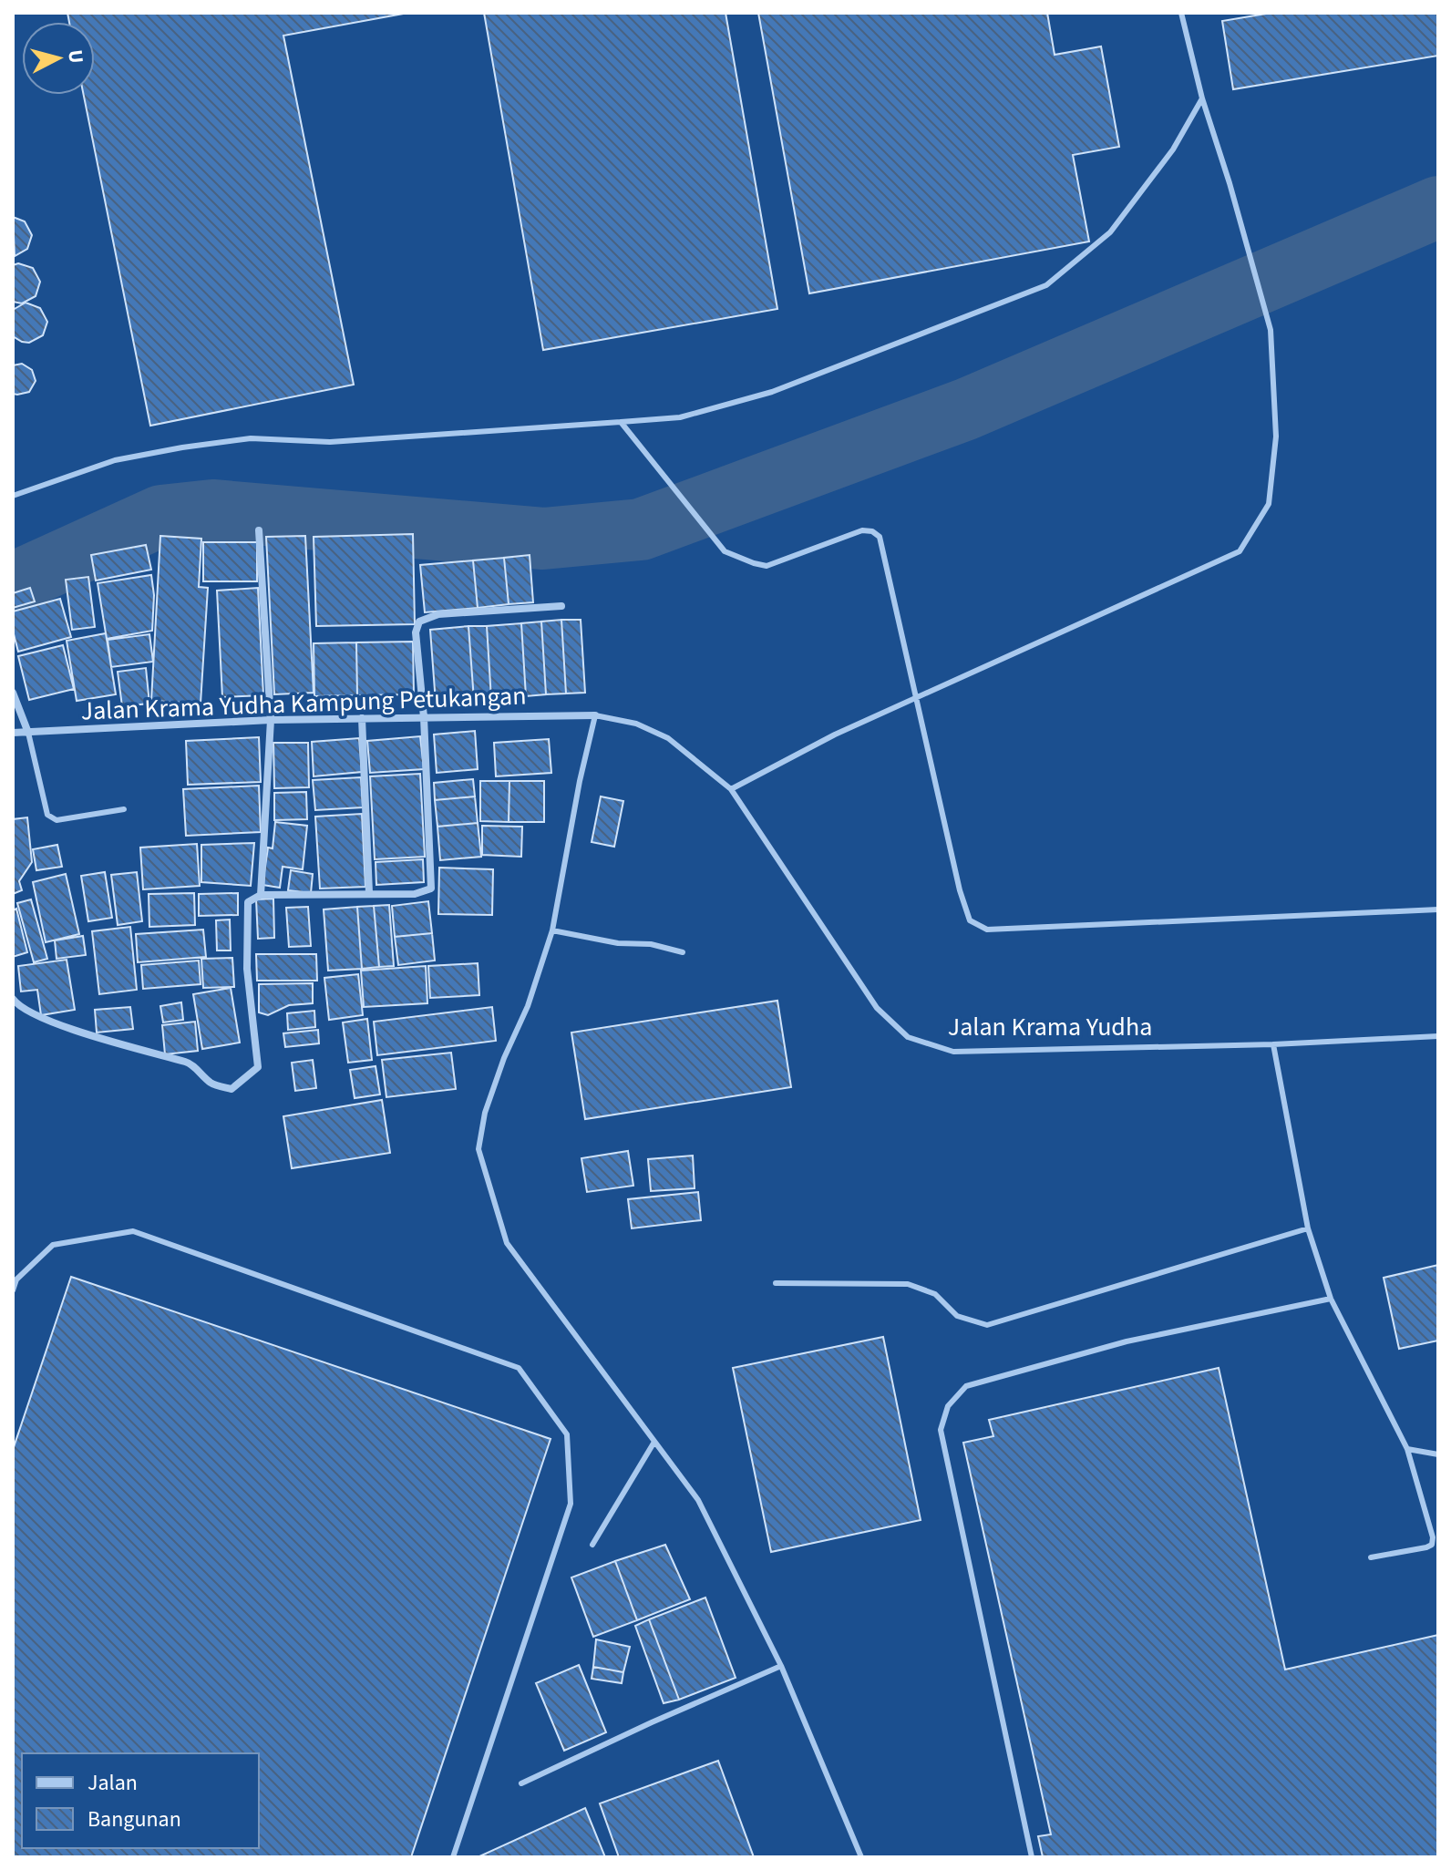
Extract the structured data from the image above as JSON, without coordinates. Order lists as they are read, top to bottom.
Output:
{
  "streets": {
    "street": ["Jalan Krama Yudha Kampung Petukangan"],
    "lane": ["Jalan Krama Yudha"]
  },
  "crossings": [
    ["Jalan Krama Yudha Kampung Petukangan", "Jalan Krama Yudha"]
  ],
  "legend": ["Jalan", "Bangunan"],
  "north": "right"
}
